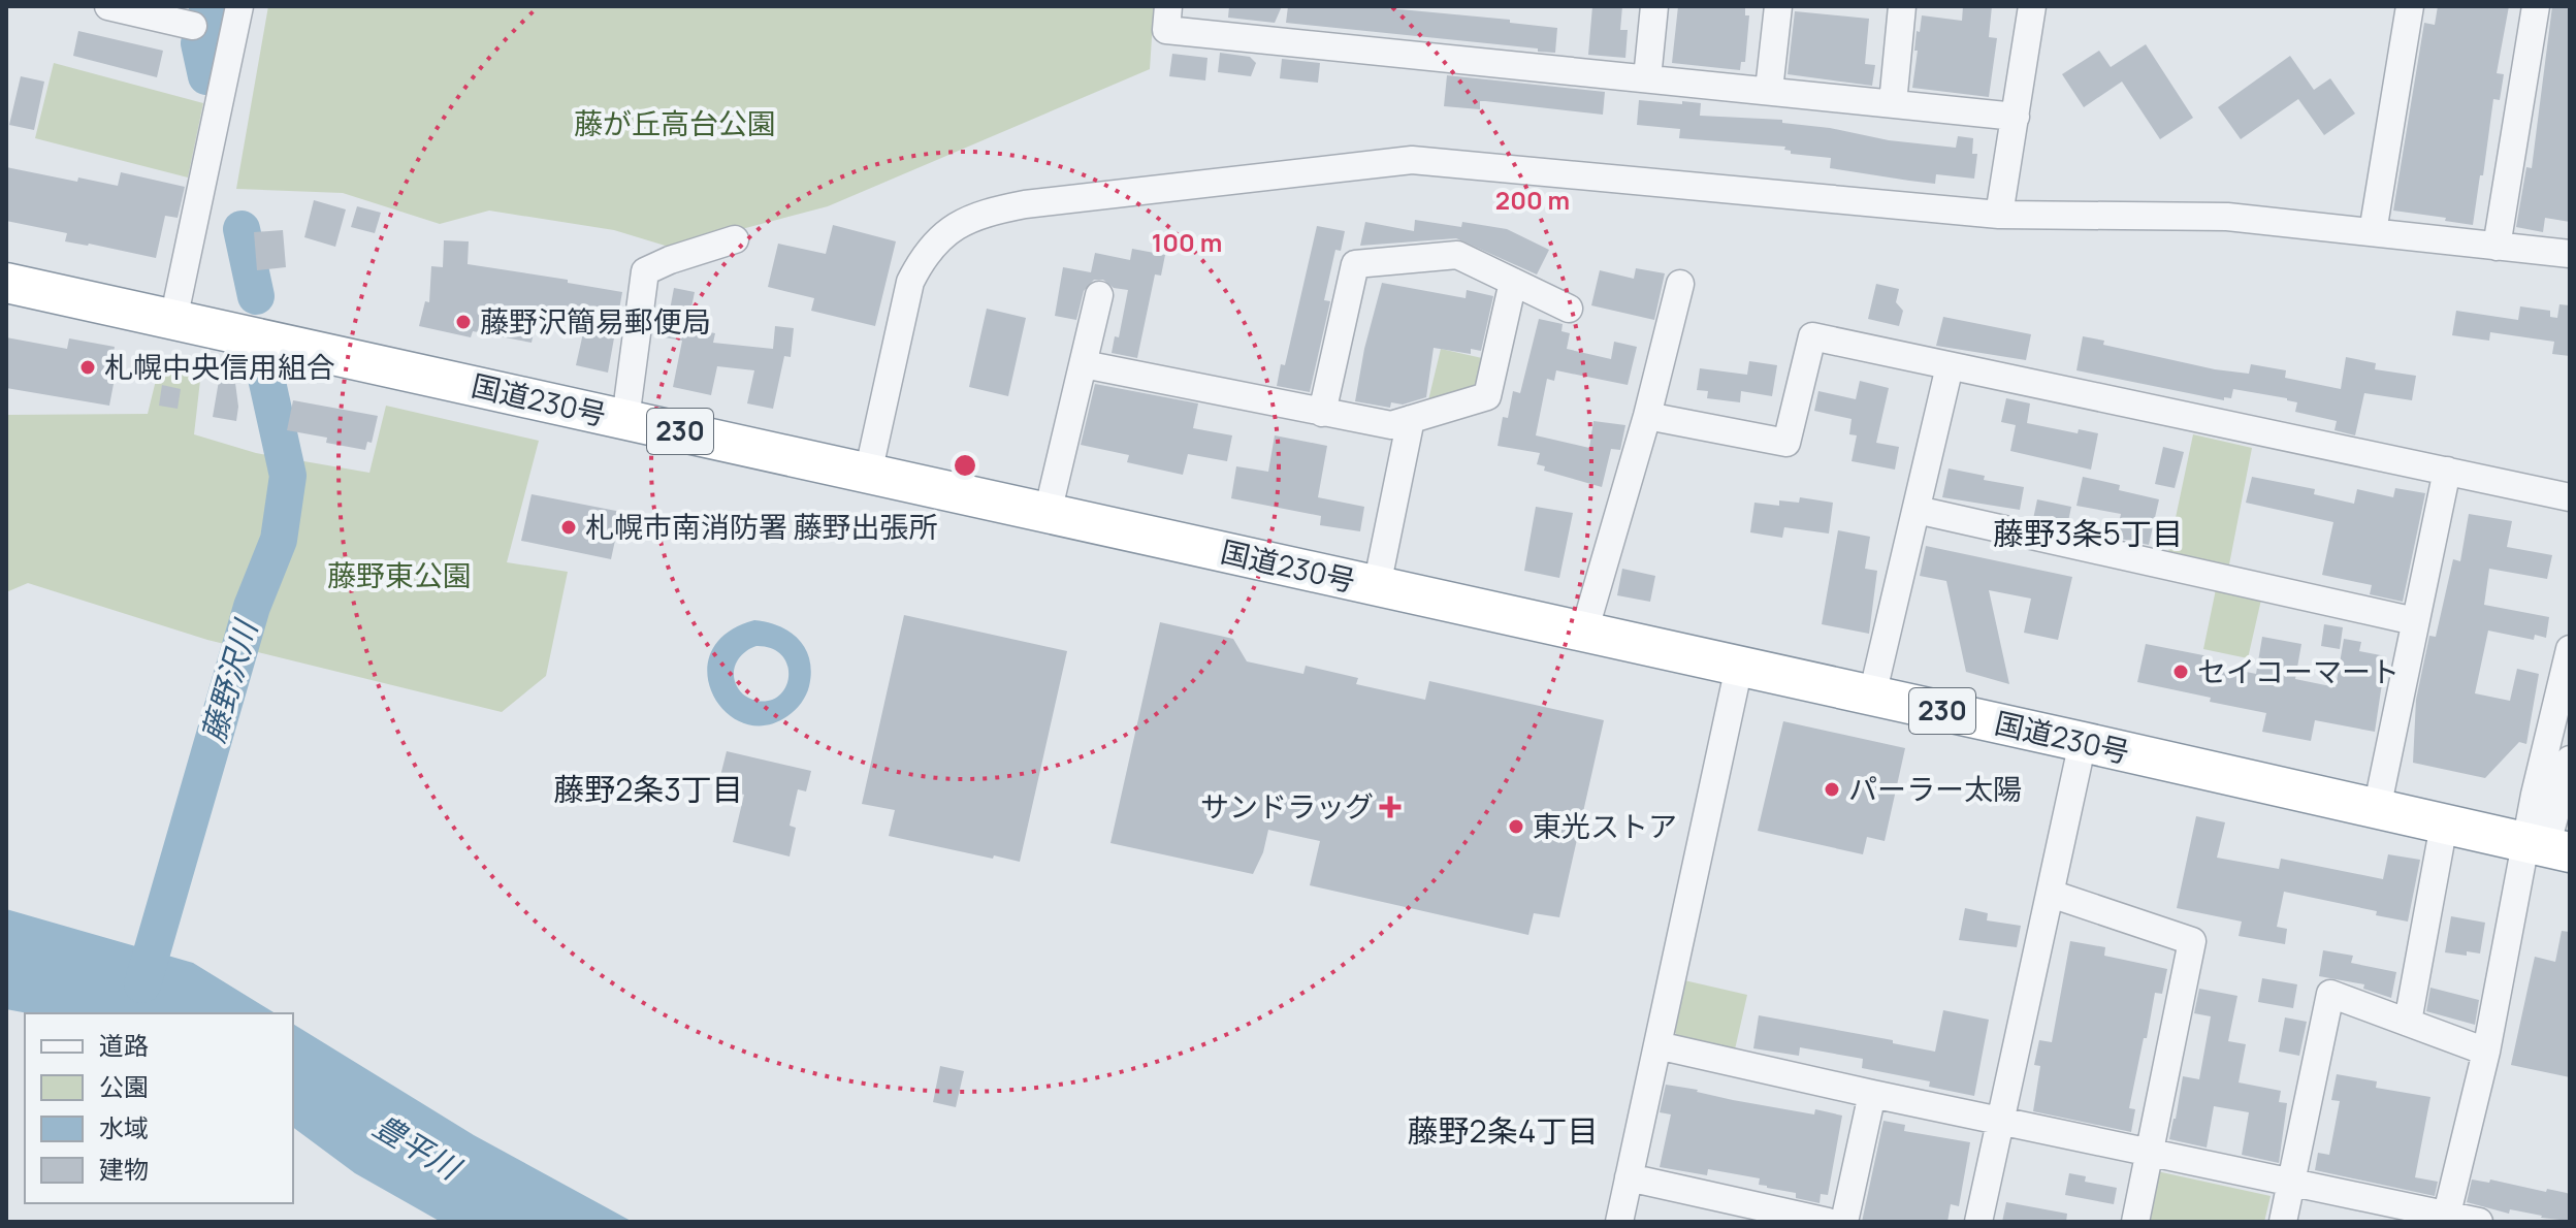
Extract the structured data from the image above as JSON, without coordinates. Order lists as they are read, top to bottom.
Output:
{
  "streets": {
    "highway": ["国道230号", "230"]
  },
  "districts": ["藤野3条5丁目", "藤野2条3丁目", "藤野2条4丁目"],
  "water": ["藤野沢川", "豊平川"],
  "parks": ["藤が丘高台公園", "藤野東公園"],
  "places": {
    "other": [
      "藤野沢簡易郵便局",
      "札幌中央信用組合",
      "札幌市南消防署 藤野出張所",
      "セイコーマート",
      "パーラー太陽",
      "東光ストア"
    ],
    "health": ["サンドラッグ"]
  },
  "legend": [
    "道路",
    "公園",
    "水域",
    "建物"
  ],
  "rings": ["200 m", "100 m"]
}
